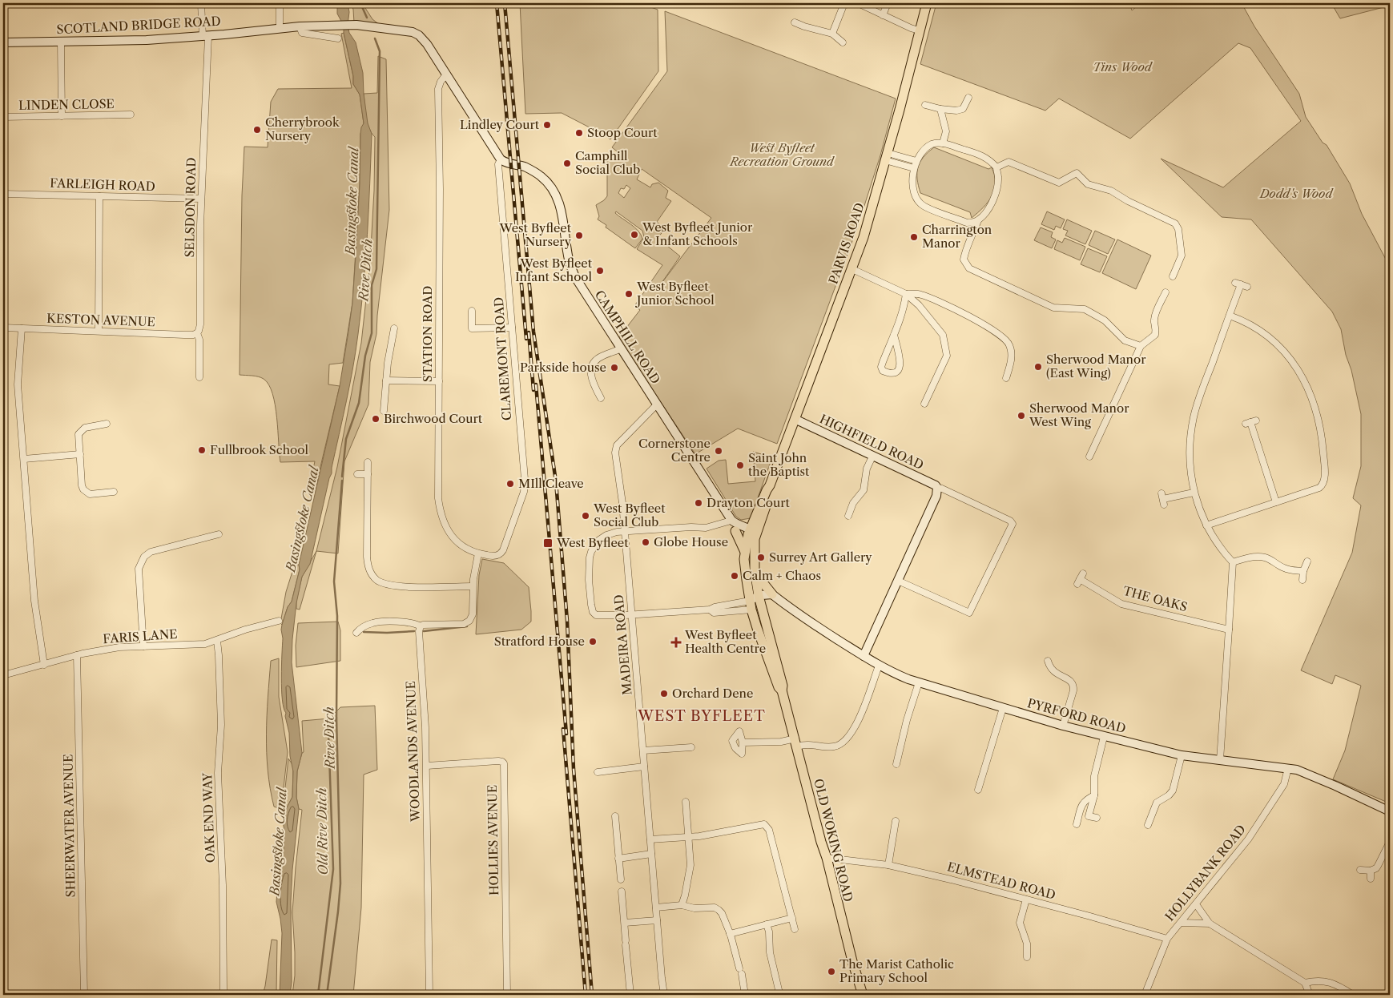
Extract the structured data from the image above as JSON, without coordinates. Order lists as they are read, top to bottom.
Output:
{
  "streets": {
    "main road": ["PARVIS ROAD", "OLD WOKING ROAD"],
    "street": [
      "SCOTLAND BRIDGE ROAD",
      "LINDEN CLOSE",
      "FARLEIGH ROAD",
      "SELSDON ROAD",
      "KESTON AVENUE",
      "STATION ROAD",
      "CAMPHILL ROAD",
      "CLAREMONT ROAD",
      "HIGHFIELD ROAD",
      "THE OAKS",
      "FARIS LANE",
      "MADEIRA ROAD",
      "PYRFORD ROAD",
      "WOODLANDS AVENUE",
      "OAK END WAY",
      "SHEERWATER AVENUE",
      "HOLLIES AVENUE",
      "HOLLYBANK ROAD",
      "ELMSTEAD ROAD"
    ]
  },
  "crossings": [
    ["SCOTLAND BRIDGE ROAD", "SELSDON ROAD"],
    ["SCOTLAND BRIDGE ROAD", "STATION ROAD"],
    ["FARLEIGH ROAD", "SELSDON ROAD"],
    ["SELSDON ROAD", "KESTON AVENUE"],
    ["PARVIS ROAD", "CAMPHILL ROAD"],
    ["PARVIS ROAD", "HIGHFIELD ROAD"],
    ["PARVIS ROAD", "OLD WOKING ROAD"],
    ["STATION ROAD", "CLAREMONT ROAD"],
    ["CAMPHILL ROAD", "CLAREMONT ROAD"],
    ["CAMPHILL ROAD", "MADEIRA ROAD"],
    ["CAMPHILL ROAD", "OLD WOKING ROAD"],
    ["FARIS LANE", "OAK END WAY"],
    ["FARIS LANE", "SHEERWATER AVENUE"],
    ["PYRFORD ROAD", "HOLLYBANK ROAD"],
    ["WOODLANDS AVENUE", "HOLLIES AVENUE"],
    ["OLD WOKING ROAD", "ELMSTEAD ROAD"],
    ["HOLLYBANK ROAD", "ELMSTEAD ROAD"]
  ],
  "districts": ["WEST BYFLEET"],
  "water": ["Basingstoke Canal", "Rive Ditch", "Old Rive Ditch"],
  "parks": ["Tins Wood", "West Byfleet Recreation Ground", "Dodd's Wood"],
  "places": {
    "other": [
      "Lindley Court",
      "Cherrybrook Nursery",
      "Stoop Court",
      "Camphill Social Club",
      "West Byfleet Junior & Infant Schools",
      "West Byfleet Nursery",
      "Charrington Manor",
      "West Byfleet Infant School",
      "West Byfleet Junior School",
      "Sherwood Manor (East Wing)",
      "Parkside house",
      "Sherwood Manor West Wing",
      "Birchwood Court",
      "Fullbrook School",
      "Cornerstone Centre",
      "Saint John the Baptist",
      "MIll Cleave",
      "Drayton Court",
      "West Byfleet Social Club",
      "Globe House",
      "Surrey Art Gallery",
      "Calm + Chaos",
      "Stratford House",
      "Orchard Dene",
      "The Marist Catholic Primary School"
    ],
    "transit": ["West Byfleet"],
    "health": ["West Byfleet Health Centre"]
  }
}
